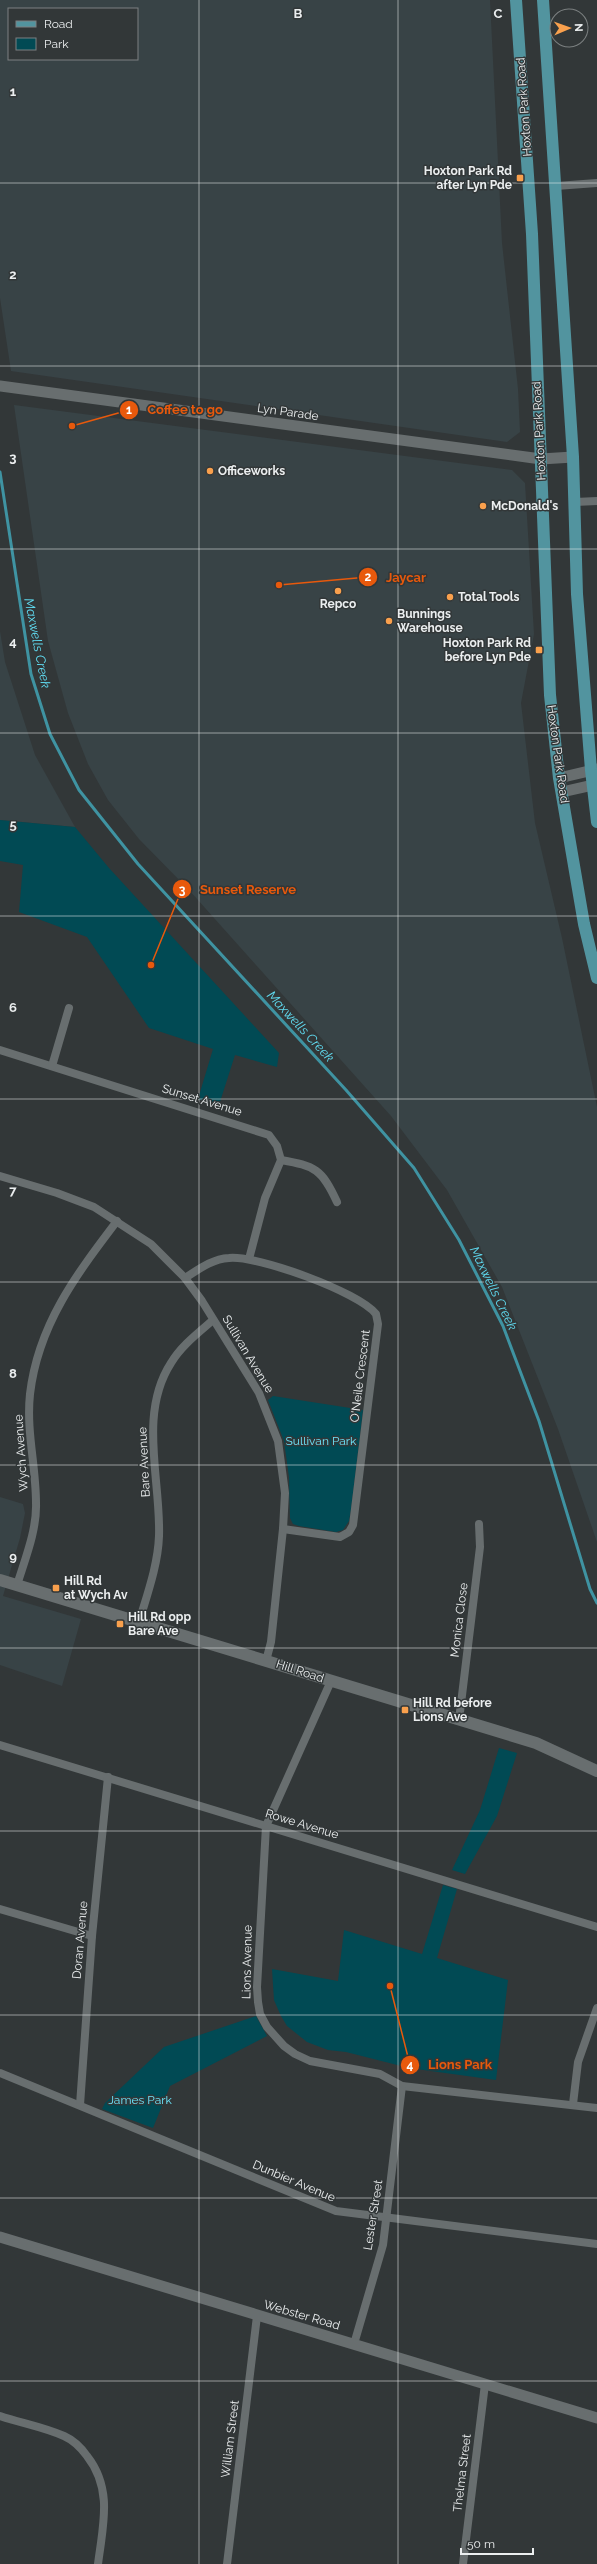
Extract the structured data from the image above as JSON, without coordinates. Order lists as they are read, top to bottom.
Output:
{
  "streets": {
    "main road": ["Hoxton Park Road", "Hill Road"],
    "street": [
      "Lyn Parade",
      "Sunset Avenue",
      "Sullivan Avenue",
      "O'Neile Crescent",
      "Wych Avenue",
      "Bare Avenue",
      "Monica Close",
      "Rowe Avenue",
      "Doran Avenue",
      "Lions Avenue",
      "Dunbier Avenue",
      "Lester Street",
      "Webster Road",
      "William Street",
      "Thelma Street"
    ]
  },
  "crossings": [
    ["Hoxton Park Road", "Lyn Parade"],
    ["Sullivan Avenue", "O'Neile Crescent"],
    ["Sullivan Avenue", "Wych Avenue"],
    ["Sullivan Avenue", "Bare Avenue"],
    ["Sullivan Avenue", "Hill Road"],
    ["Wych Avenue", "Hill Road"],
    ["Bare Avenue", "Hill Road"],
    ["Monica Close", "Hill Road"],
    ["Hill Road", "Lions Avenue"],
    ["Rowe Avenue", "Doran Avenue"],
    ["Rowe Avenue", "Lions Avenue"],
    ["Doran Avenue", "Dunbier Avenue"],
    ["Lions Avenue", "Lester Street"],
    ["Dunbier Avenue", "Lester Street"],
    ["Lester Street", "Webster Road"],
    ["Webster Road", "William Street"],
    ["Webster Road", "Thelma Street"]
  ],
  "water": ["Maxwells Creek"],
  "parks": ["Sullivan Park", "James Park"],
  "places": {
    "transit": [
      "Hoxton Park Rd after Lyn Pde",
      "Hoxton Park Rd before Lyn Pde",
      "Hill Rd at Wych Av",
      "Hill Rd opp Bare Ave",
      "Hill Rd before Lions Ave"
    ],
    "other": [
      "Coffee to go",
      "Officeworks",
      "McDonald's",
      "Jaycar",
      "Repco",
      "Total Tools",
      "Bunnings Warehouse",
      "Sunset Reserve",
      "Lions Park"
    ]
  },
  "legend": ["Road", "Park"],
  "scale_bar": "50 m",
  "north": "right",
  "grid": {
    "columns": ["B", "C"],
    "rows": [
      "1",
      "2",
      "3",
      "4",
      "5",
      "6",
      "7",
      "8",
      "9"
    ]
  }
}
